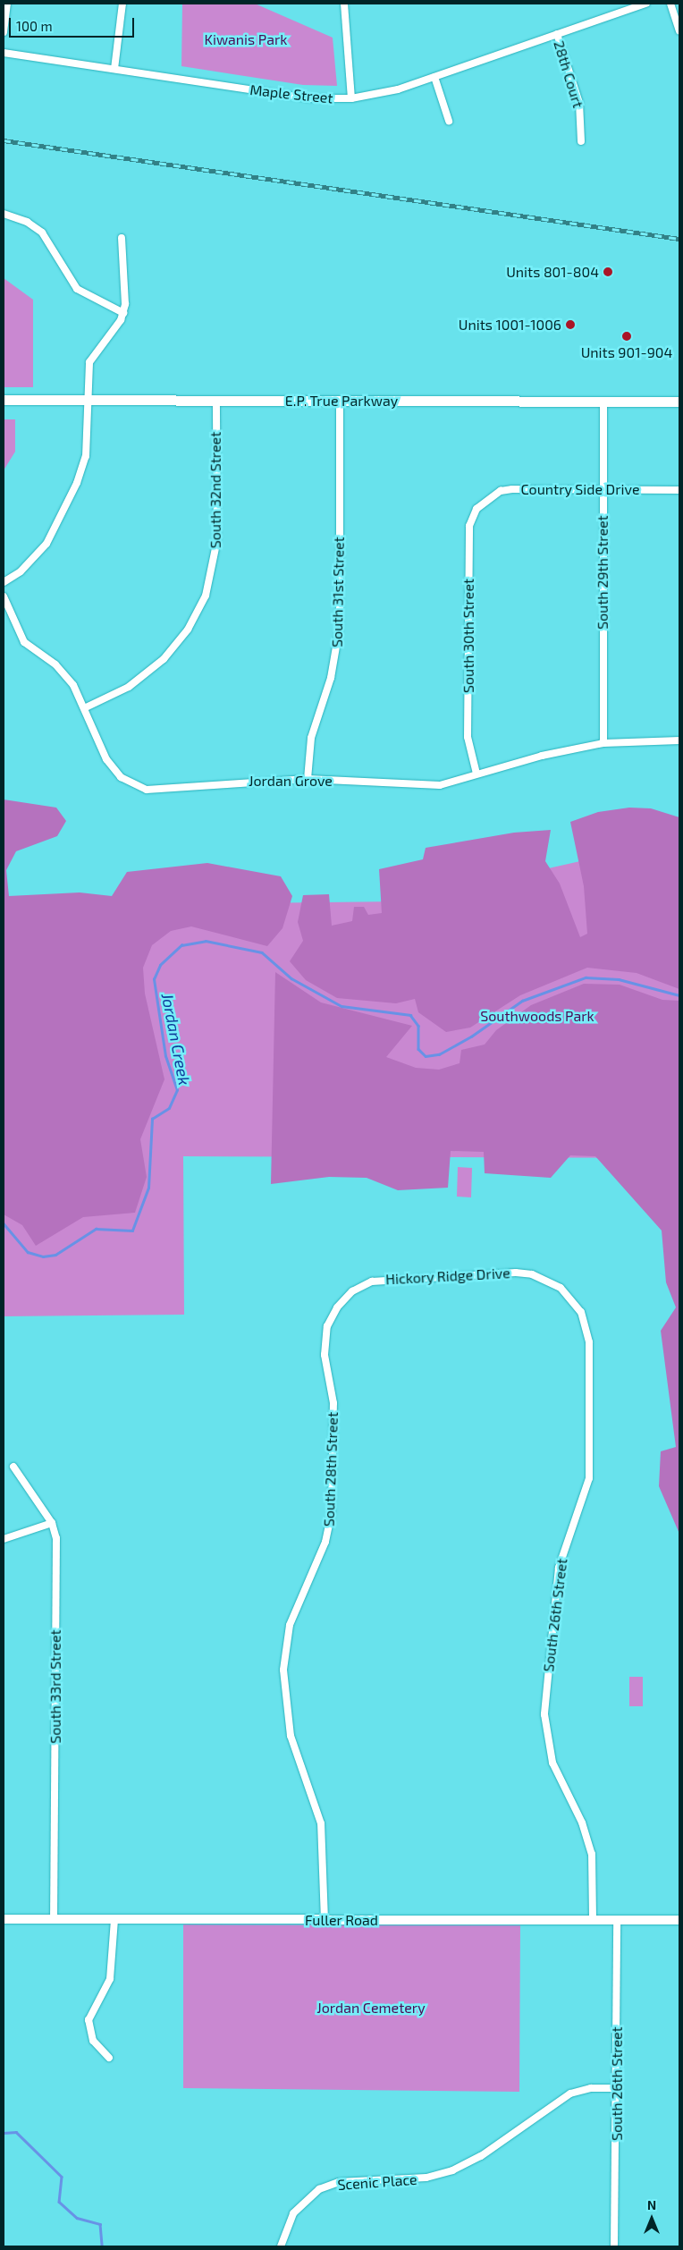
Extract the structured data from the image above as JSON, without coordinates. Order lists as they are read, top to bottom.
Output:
{
  "streets": {
    "main road": ["E.P. True Parkway"],
    "street": [
      "28th Court",
      "Maple Street",
      "Country Side Drive",
      "South 32nd Street",
      "South 29th Street",
      "South 31st Street",
      "South 30th Street",
      "Jordan Grove",
      "Hickory Ridge Drive",
      "South 28th Street",
      "South 26th Street",
      "South 33rd Street",
      "Fuller Road",
      "Scenic Place"
    ]
  },
  "crossings": [
    ["28th Court", "Maple Street"],
    ["E.P. True Parkway", "South 32nd Street"],
    ["E.P. True Parkway", "South 29th Street"],
    ["E.P. True Parkway", "South 31st Street"],
    ["Country Side Drive", "South 29th Street"],
    ["Country Side Drive", "South 30th Street"],
    ["South 32nd Street", "Jordan Grove"],
    ["South 29th Street", "Jordan Grove"],
    ["South 31st Street", "Jordan Grove"],
    ["South 30th Street", "Jordan Grove"],
    ["Hickory Ridge Drive", "South 28th Street"],
    ["Hickory Ridge Drive", "South 26th Street"],
    ["South 28th Street", "Fuller Road"],
    ["South 26th Street", "Fuller Road"],
    ["South 26th Street", "Scenic Place"],
    ["South 33rd Street", "Fuller Road"]
  ],
  "water": ["Jordan Creek"],
  "parks": ["Kiwanis Park", "Southwoods Park", "Jordan Cemetery"],
  "places": ["Units 801-804", "Units 1001-1006", "Units 901-904"],
  "scale_bar": "100 m",
  "north": "top"
}
